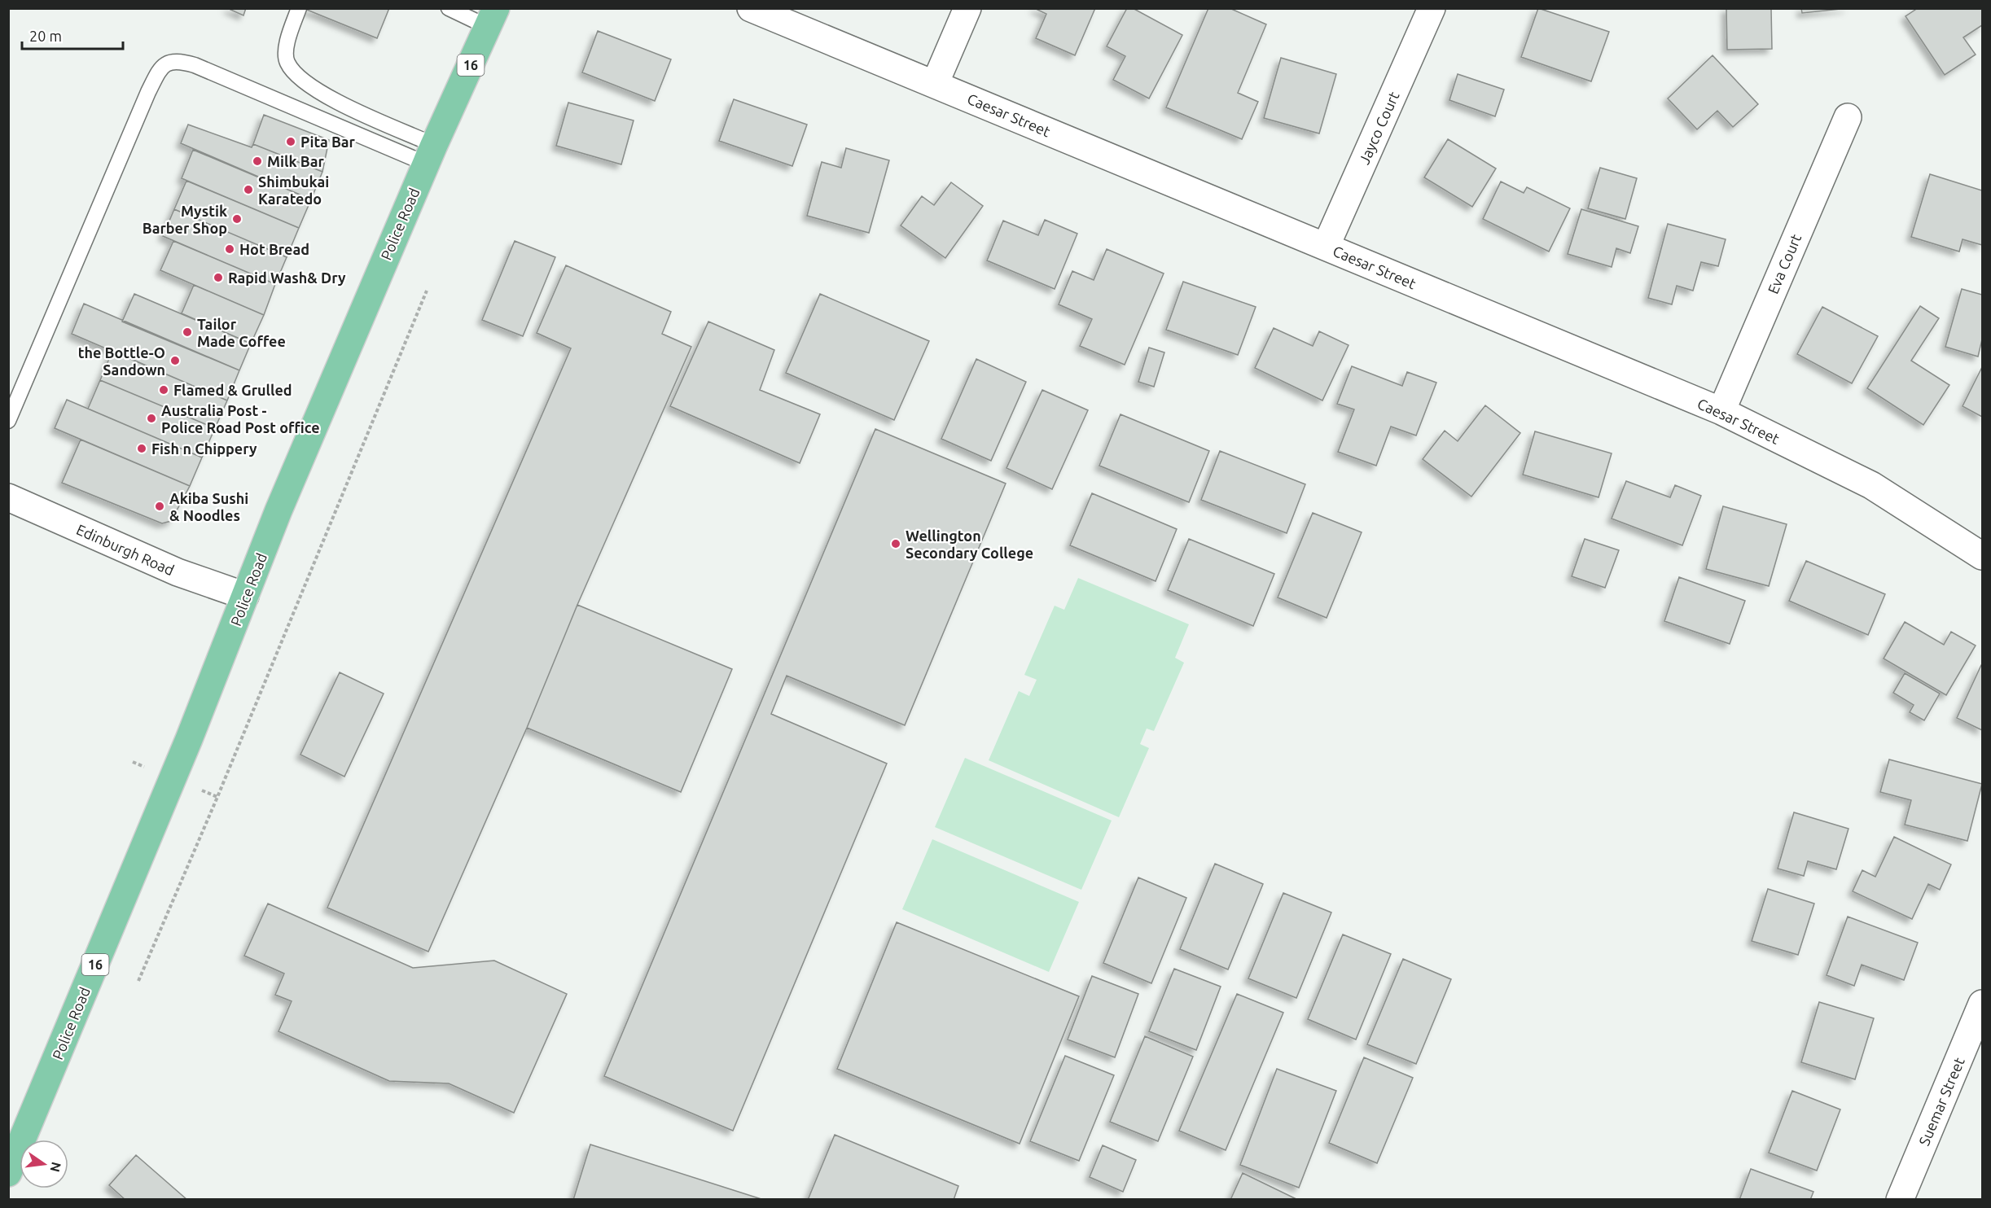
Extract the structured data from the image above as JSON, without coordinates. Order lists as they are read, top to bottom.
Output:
{
  "streets": {
    "main road": ["16", "Police Road"],
    "street": [
      "Caesar Street",
      "Jayco Court",
      "Eva Court",
      "Edinburgh Road",
      "Suemar Street"
    ]
  },
  "crossings": [
    ["Caesar Street", "Jayco Court"],
    ["Caesar Street", "Eva Court"],
    ["Police Road", "Edinburgh Road"]
  ],
  "places": [
    "Pita Bar",
    "Milk Bar",
    "Shimbukai Karatedo",
    "Mystik Barber Shop",
    "Hot Bread",
    "Rapid Wash& Dry",
    "Tailor Made Coffee",
    "the Bottle-O Sandown",
    "Flamed & Grulled",
    "Australia Post - Police Road Post office",
    "Fish n Chippery",
    "Akiba Sushi & Noodles",
    "Wellington Secondary College"
  ],
  "scale_bar": "20 m",
  "north": "right"
}
